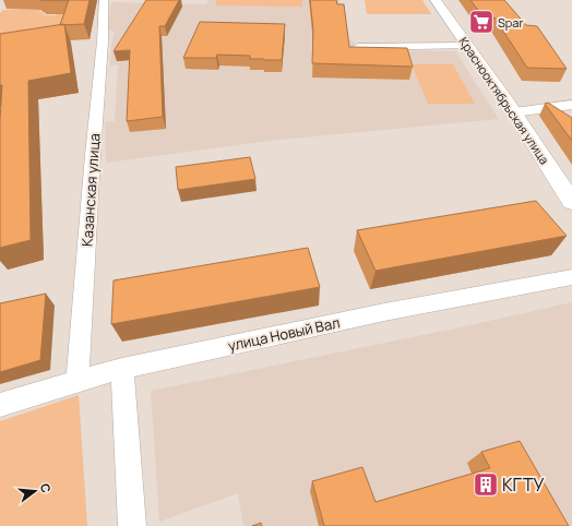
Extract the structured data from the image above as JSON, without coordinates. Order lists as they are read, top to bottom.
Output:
{
  "streets": {
    "street": ["Краснооктябрьская улица", "Казанская улица", "улица Новый Вал"]
  },
  "crossings": [
    ["Казанская улица", "улица Новый Вал"]
  ],
  "places": {
    "supermarket": ["Spar"],
    "building": ["КГТУ"]
  },
  "north": "right"
}
